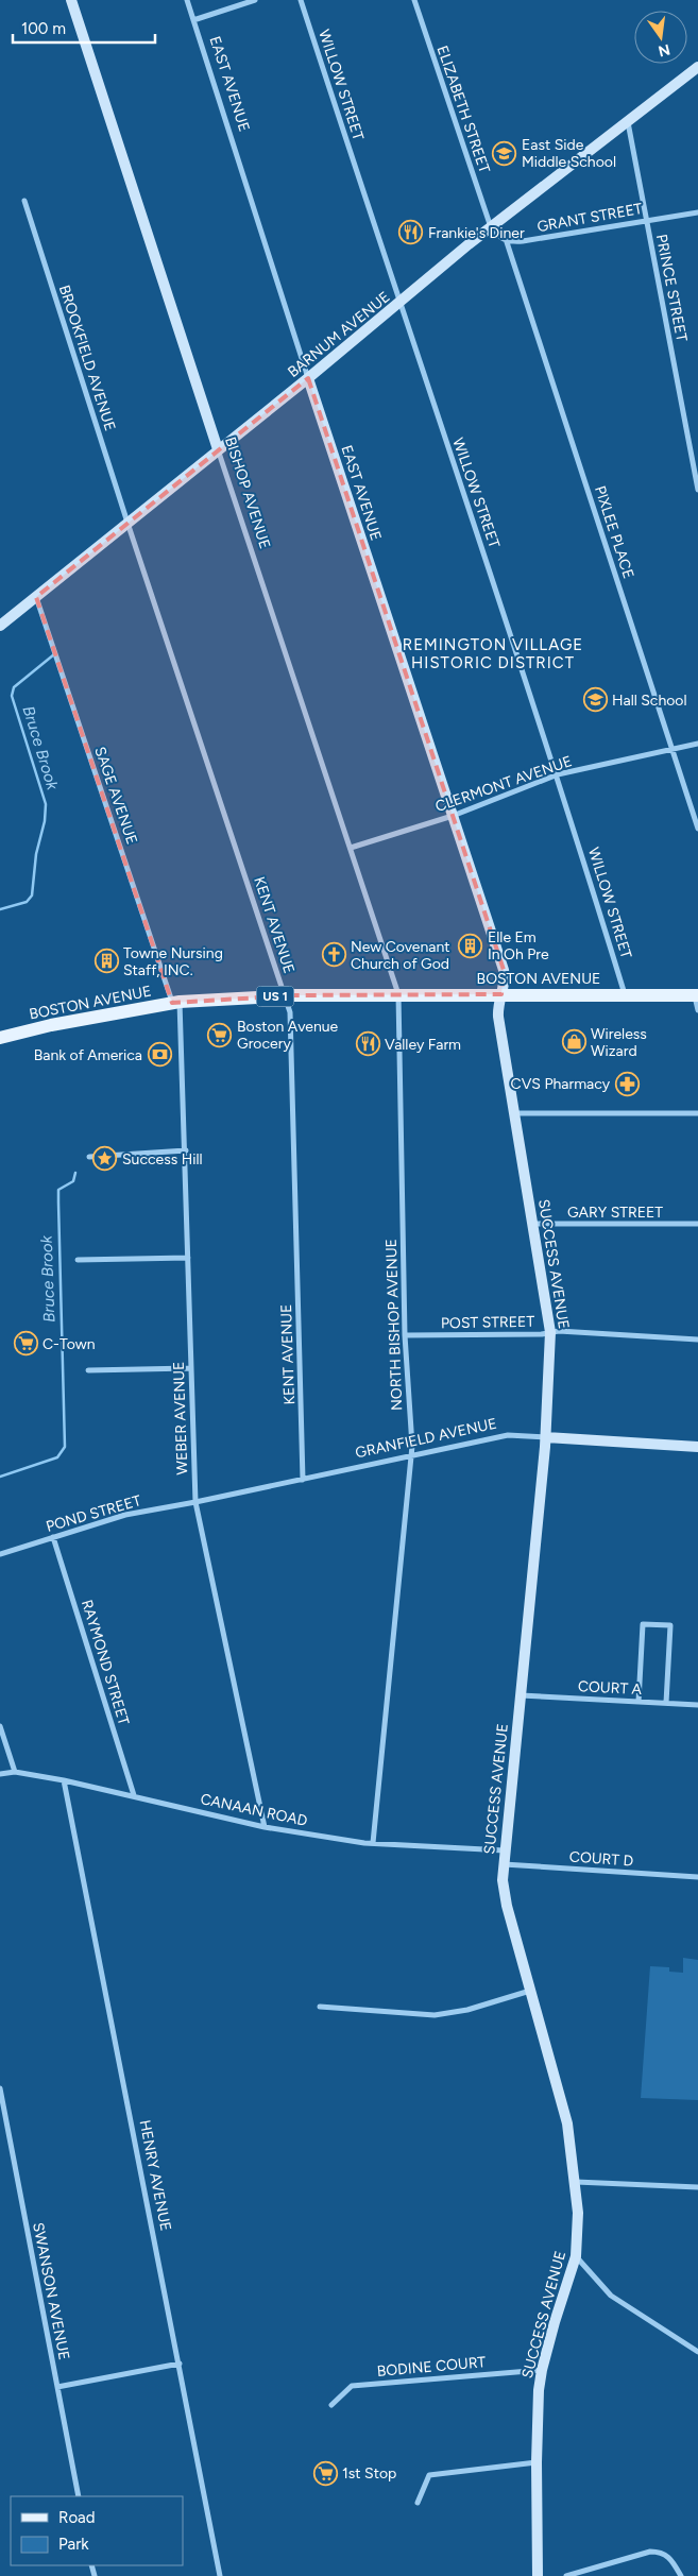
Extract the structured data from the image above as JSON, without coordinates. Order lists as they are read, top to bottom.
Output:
{
  "streets": {
    "main road": ["BOSTON AVENUE", "US 1"],
    "street": [
      "EAST AVENUE",
      "WILLOW STREET",
      "ELIZABETH STREET",
      "GRANT STREET",
      "PRINCE STREET",
      "BARNUM AVENUE",
      "BROOKFIELD AVENUE",
      "BISHOP AVENUE",
      "PIXLEE PLACE",
      "CLERMONT AVENUE",
      "SAGE AVENUE",
      "KENT AVENUE",
      "GARY STREET",
      "SUCCESS AVENUE",
      "POST STREET",
      "NORTH BISHOP AVENUE",
      "WEBER AVENUE",
      "GRANFIELD AVENUE",
      "POND STREET",
      "RAYMOND STREET",
      "COURT A",
      "CANAAN ROAD",
      "COURT D",
      "HENRY AVENUE",
      "SWANSON AVENUE",
      "BODINE COURT"
    ]
  },
  "crossings": [
    ["EAST AVENUE", "BARNUM AVENUE"],
    ["EAST AVENUE", "CLERMONT AVENUE"],
    ["EAST AVENUE", "BOSTON AVENUE"],
    ["EAST AVENUE", "SUCCESS AVENUE"],
    ["WILLOW STREET", "BARNUM AVENUE"],
    ["WILLOW STREET", "CLERMONT AVENUE"],
    ["WILLOW STREET", "BOSTON AVENUE"],
    ["ELIZABETH STREET", "BARNUM AVENUE"],
    ["GRANT STREET", "PRINCE STREET"],
    ["GRANT STREET", "PIXLEE PLACE"],
    ["PRINCE STREET", "BARNUM AVENUE"],
    ["BARNUM AVENUE", "BROOKFIELD AVENUE"],
    ["BARNUM AVENUE", "BISHOP AVENUE"],
    ["BARNUM AVENUE", "SAGE AVENUE"],
    ["BARNUM AVENUE", "KENT AVENUE"],
    ["BROOKFIELD AVENUE", "KENT AVENUE"],
    ["BISHOP AVENUE", "CLERMONT AVENUE"],
    ["BISHOP AVENUE", "BOSTON AVENUE"],
    ["BISHOP AVENUE", "NORTH BISHOP AVENUE"],
    ["PIXLEE PLACE", "CLERMONT AVENUE"],
    ["SAGE AVENUE", "BOSTON AVENUE"],
    ["SAGE AVENUE", "WEBER AVENUE"],
    ["KENT AVENUE", "BOSTON AVENUE"],
    ["KENT AVENUE", "GRANFIELD AVENUE"],
    ["BOSTON AVENUE", "SUCCESS AVENUE"],
    ["BOSTON AVENUE", "NORTH BISHOP AVENUE"],
    ["BOSTON AVENUE", "WEBER AVENUE"],
    ["GARY STREET", "SUCCESS AVENUE"],
    ["SUCCESS AVENUE", "POST STREET"],
    ["SUCCESS AVENUE", "GRANFIELD AVENUE"],
    ["SUCCESS AVENUE", "COURT A"],
    ["SUCCESS AVENUE", "CANAAN ROAD"],
    ["SUCCESS AVENUE", "COURT D"],
    ["SUCCESS AVENUE", "BODINE COURT"],
    ["POST STREET", "NORTH BISHOP AVENUE"],
    ["NORTH BISHOP AVENUE", "GRANFIELD AVENUE"],
    ["NORTH BISHOP AVENUE", "CANAAN ROAD"],
    ["WEBER AVENUE", "GRANFIELD AVENUE"],
    ["WEBER AVENUE", "POND STREET"],
    ["WEBER AVENUE", "CANAAN ROAD"],
    ["GRANFIELD AVENUE", "POND STREET"],
    ["POND STREET", "RAYMOND STREET"],
    ["RAYMOND STREET", "CANAAN ROAD"],
    ["CANAAN ROAD", "HENRY AVENUE"]
  ],
  "districts": ["REMINGTON VILLAGE HISTORIC DISTRICT"],
  "water": ["Bruce Brook"],
  "places": {
    "school or university": ["East Side Middle School", "Hall School"],
    "restaurant": ["Frankie's Diner", "Valley Farm"],
    "building": ["Elle Em In Oh Pre", "Towne Nursing Staff, INC."],
    "church": ["New Covenant Church of God"],
    "supermarket": ["Boston Avenue Grocery", "C-Town", "1st Stop"],
    "shop": ["Wireless Wizard"],
    "bank": ["Bank of America"],
    "pharmacy": ["CVS Pharmacy"],
    "place": ["Success Hill"]
  },
  "legend": ["Road", "Park"],
  "scale_bar": "100 m",
  "north": "bottom"
}
